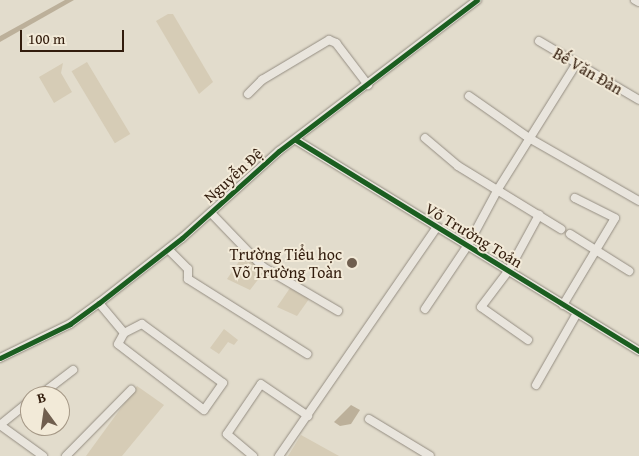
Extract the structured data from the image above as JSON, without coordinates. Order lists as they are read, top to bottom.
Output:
{
  "streets": {
    "street": ["Bế Văn Đàn", "Nguyễn Đệ", "Võ Trường Toản"]
  },
  "crossings": [
    ["Nguyễn Đệ", "Võ Trường Toản"]
  ],
  "places": ["Trường Tiểu học Võ Trường Toàn"],
  "scale_bar": "100 m",
  "north": "top"
}
